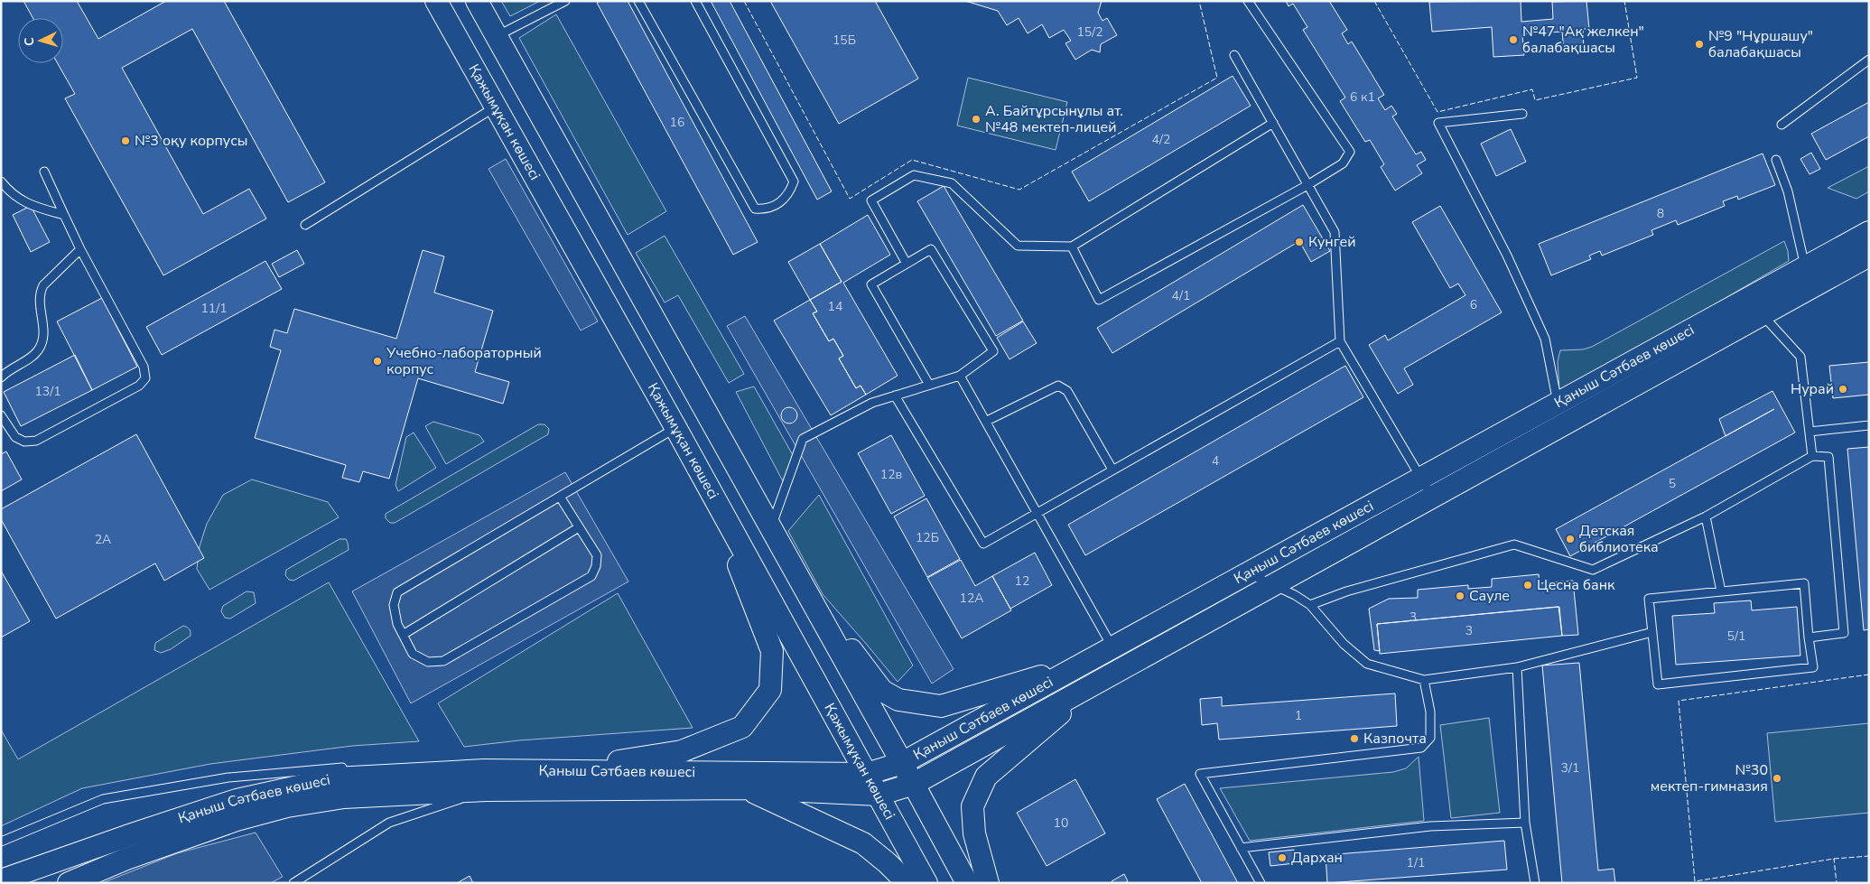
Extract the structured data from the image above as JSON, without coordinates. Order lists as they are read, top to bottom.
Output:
{
  "streets": {
    "main road": ["Қажымұқан көшесі", "Қаныш Сәтбаев көшесі"]
  },
  "crossings": [
    ["Қажымұқан көшесі", "Қаныш Сәтбаев көшесі"]
  ],
  "places": [
    "№47 \"Ақ желкен\" балабақшасы",
    "№9 \"Нұршашу\" балабақшасы",
    "А. Байтұрсынұлы ат. №48 мектеп-лицей",
    "№3 оқу корпусы",
    "Кунгей",
    "Учебно-лабораторный корпус",
    "Нурай",
    "Детская библиотека",
    "Цесна банк",
    "Сауле",
    "Казпочта",
    "№30 мектеп-гимназия",
    "Дархан"
  ],
  "house_numbers": [
    "15/2",
    "15Б",
    "6 к1",
    "16",
    "4/2",
    "8",
    "4/1",
    "6",
    "14",
    "11/1",
    "13/1",
    "4",
    "12в",
    "5",
    "12Б",
    "2А",
    "12",
    "12А",
    "3",
    "3",
    "5/1",
    "1",
    "3/1",
    "10",
    "1/1"
  ],
  "north": "left"
}
